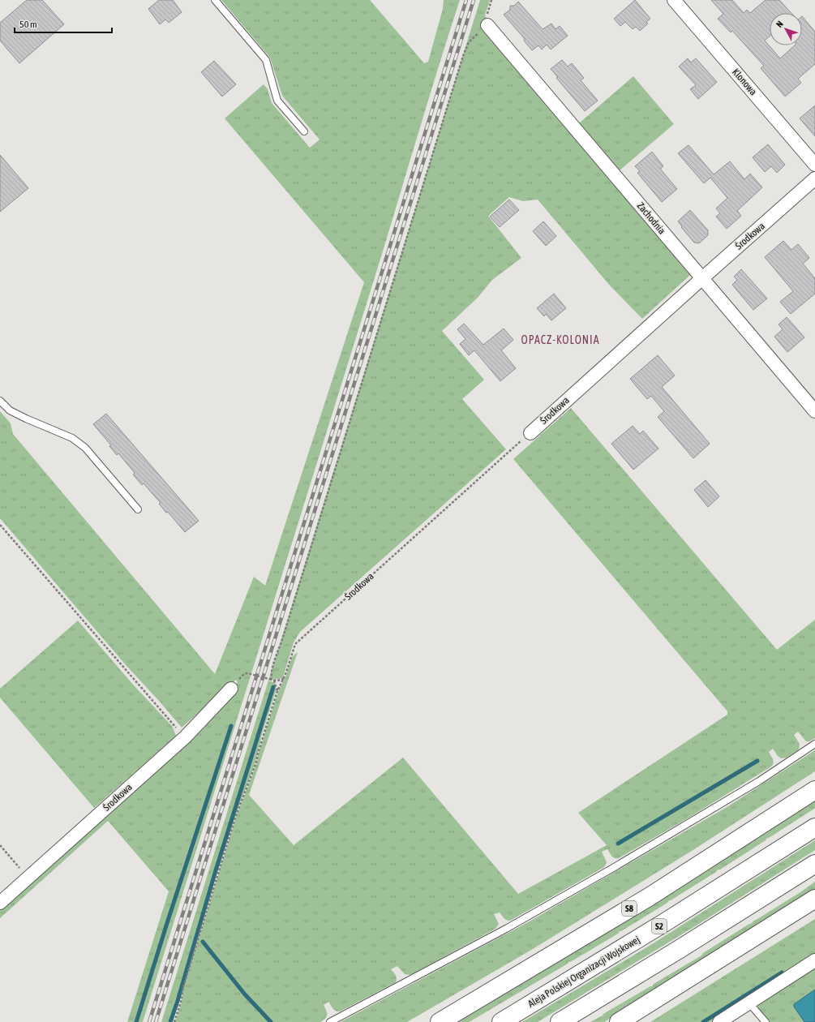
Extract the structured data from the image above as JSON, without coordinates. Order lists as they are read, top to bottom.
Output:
{
  "streets": {
    "highway": ["S8", "S2", "Aleja Polskiej Organizacji Wojskowej"],
    "street": ["Klonowa", "Zachodnia", "Środkowa"]
  },
  "crossings": [
    ["Zachodnia", "Środkowa"]
  ],
  "districts": ["OPACZ-KOLONIA"],
  "scale_bar": "50 m",
  "north": "top left"
}
